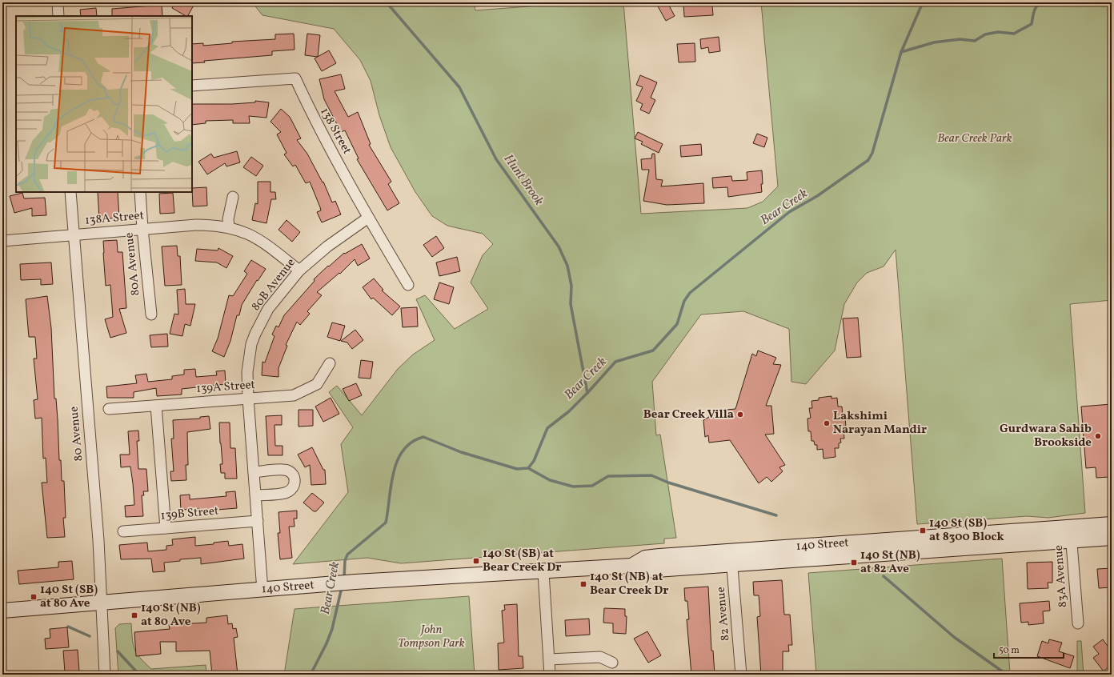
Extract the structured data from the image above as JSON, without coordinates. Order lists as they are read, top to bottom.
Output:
{
  "streets": {
    "main road": ["140 Street"],
    "street": [
      "138 Street",
      "138A Street",
      "80A Avenue",
      "80B Avenue",
      "139A Street",
      "80 Avenue",
      "139B Street",
      "83A Avenue",
      "82 Avenue"
    ]
  },
  "crossings": [
    ["138 Street", "80B Avenue"],
    ["138A Street", "80A Avenue"],
    ["138A Street", "80B Avenue"],
    ["138A Street", "80 Avenue"],
    ["80B Avenue", "139A Street"],
    ["80B Avenue", "139B Street"],
    ["80B Avenue", "140 Street"],
    ["80 Avenue", "140 Street"],
    ["140 Street", "83A Avenue"],
    ["140 Street", "82 Avenue"]
  ],
  "water": ["Hunt Brook", "Bear Creek"],
  "parks": ["Bear Creek Park", "John Tompson Park"],
  "places": {
    "other": ["Bear Creek Villa", "Lakshimi Narayan Mandir", "Gurdwara Sahib Brookside"],
    "transit": [
      "140 St (SB) at 8300 Block",
      "140 St (SB) at Bear Creek Dr",
      "140 St (NB) at 82 Ave",
      "140 St (NB) at Bear Creek Dr",
      "140 St (SB) at 80 Ave",
      "140 St (NB) at 80 Ave"
    ]
  },
  "scale_bar": "50 m"
}
